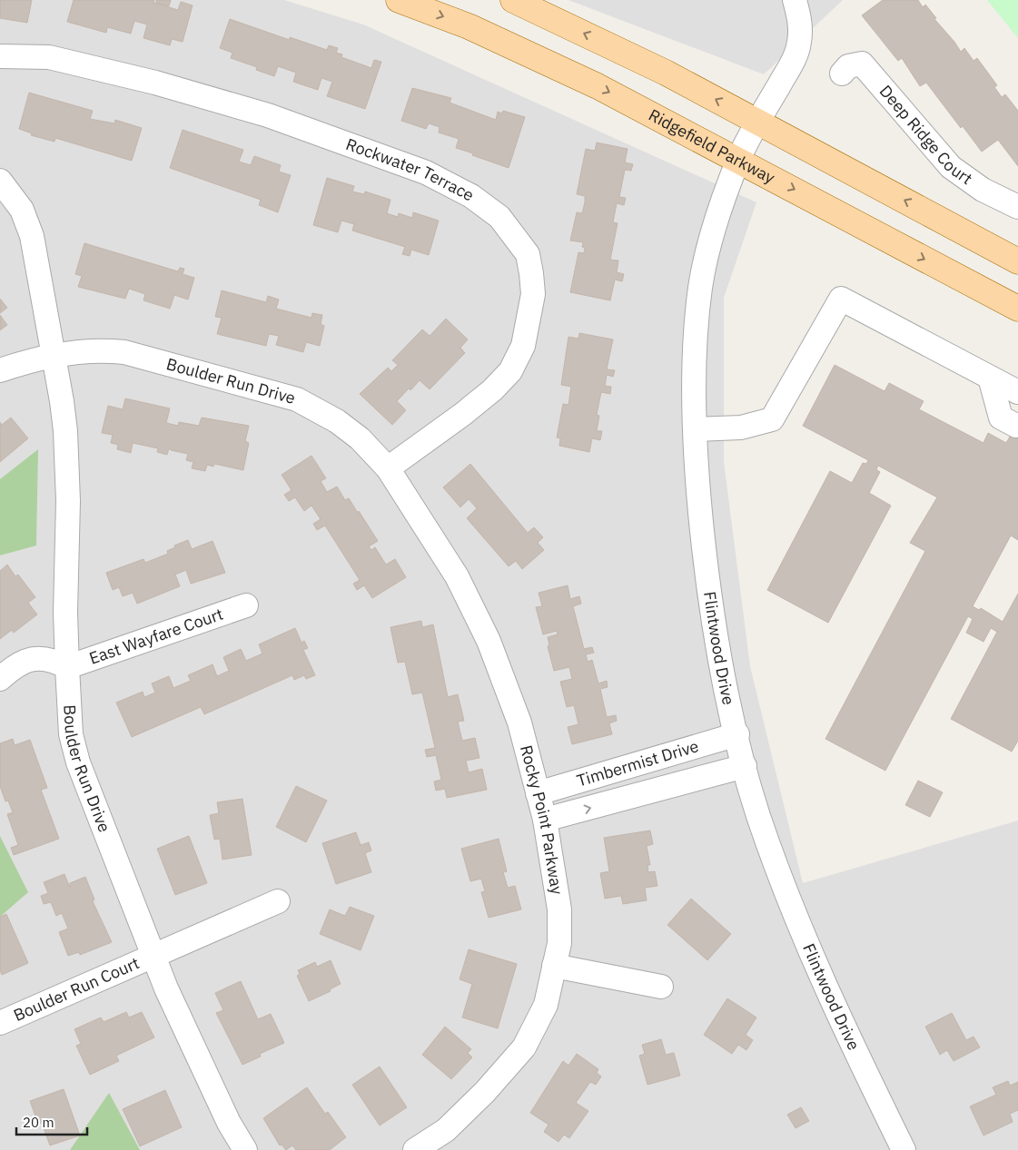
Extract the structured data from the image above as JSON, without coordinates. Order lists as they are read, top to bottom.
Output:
{
  "streets": {
    "main road": ["Ridgefield Parkway"],
    "street": [
      "Deep Ridge Court",
      "Rockwater Terrace",
      "Boulder Run Drive",
      "East Wayfare Court",
      "Flintwood Drive",
      "Timbermist Drive",
      "Rocky Point Parkway",
      "Boulder Run Court"
    ]
  },
  "crossings": [
    ["Ridgefield Parkway", "Flintwood Drive"],
    ["Rockwater Terrace", "Boulder Run Drive"],
    ["Rockwater Terrace", "Rocky Point Parkway"],
    ["Boulder Run Drive", "East Wayfare Court"],
    ["Boulder Run Drive", "Rocky Point Parkway"],
    ["Boulder Run Drive", "Boulder Run Court"],
    ["Flintwood Drive", "Timbermist Drive"],
    ["Timbermist Drive", "Rocky Point Parkway"]
  ],
  "scale_bar": "20 m"
}
